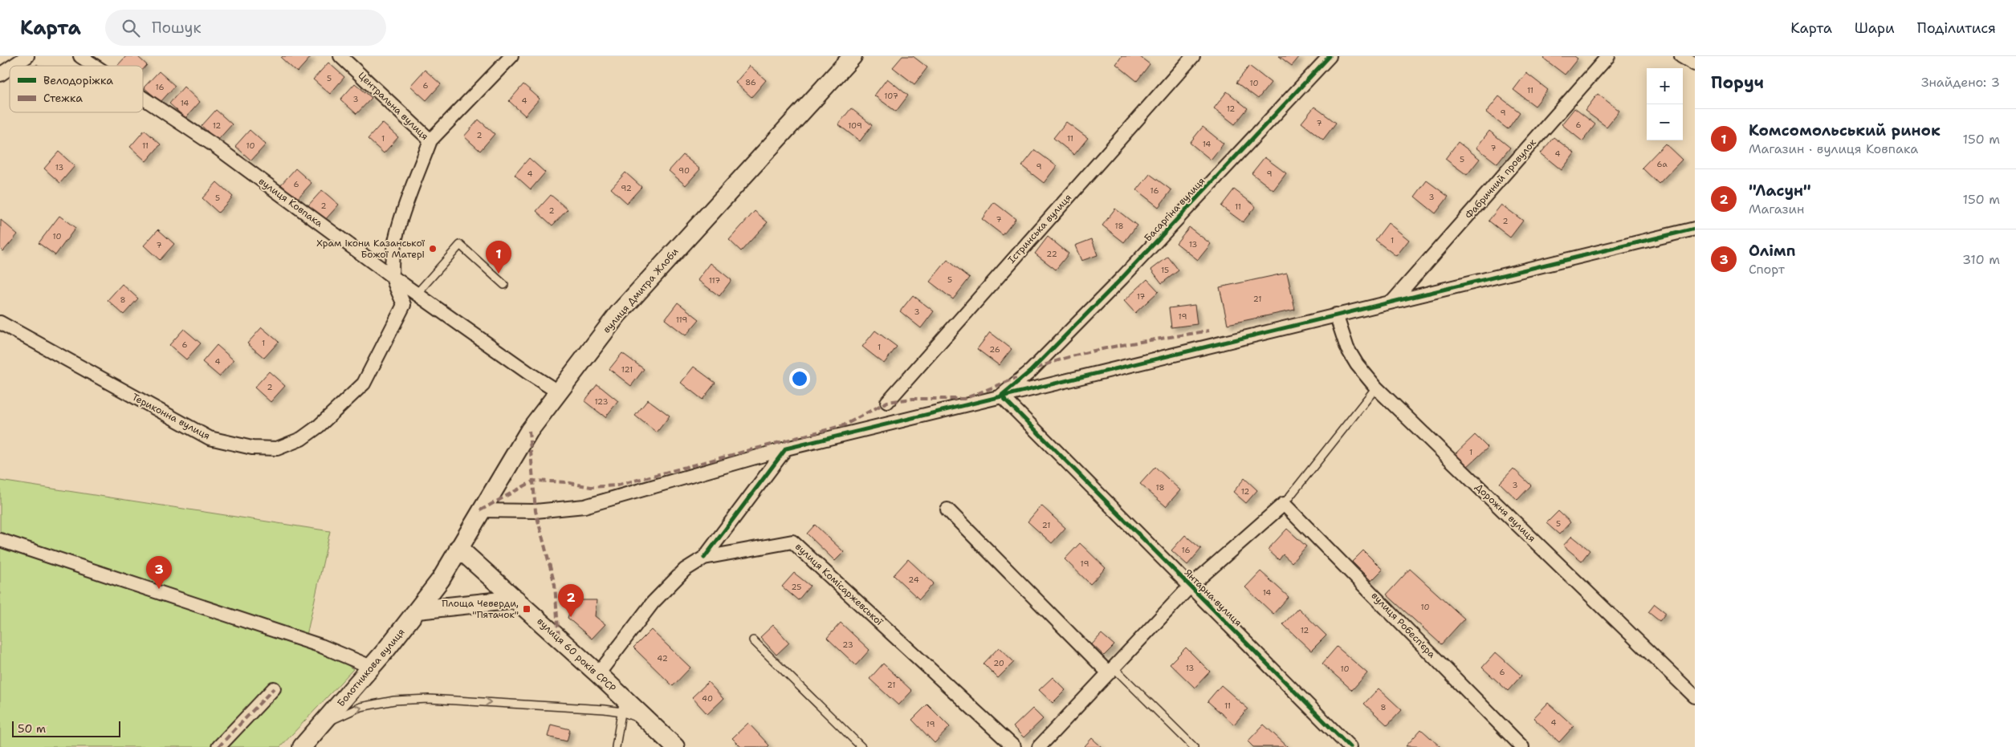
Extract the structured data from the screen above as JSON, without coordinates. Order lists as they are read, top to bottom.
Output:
{
  "streets": {
    "main road": ["вулиця Дмитра Жлоби", "вулиця 60 років СРСР", "Болотникова вулиця"],
    "street": [
      "Центральна вулиця",
      "Фабричний провулок",
      "вулиця Ковпака",
      "Басаргіна вулиця",
      "Істринська вулиця",
      "Териконна вулиця",
      "Дорожня вулиця",
      "вулиця Комісаржевської",
      "Янтарна вулиця",
      "вулиця Робесп'єра"
    ]
  },
  "crossings": [
    ["Центральна вулиця", "вулиця Ковпака"],
    ["Центральна вулиця", "Териконна вулиця"],
    ["вулиця Ковпака", "вулиця Дмитра Жлоби"],
    ["вулиця Ковпака", "Териконна вулиця"],
    ["Басаргіна вулиця", "Янтарна вулиця"],
    ["вулиця Дмитра Жлоби", "вулиця 60 років СРСР"],
    ["вулиця Дмитра Жлоби", "Болотникова вулиця"],
    ["вулиця Комісаржевської", "вулиця 60 років СРСР"],
    ["вулиця 60 років СРСР", "Болотникова вулиця"]
  ],
  "places": {
    "other": ["Храм ікони Казанської Божої Матері"],
    "transit": ["Площа Чеверди, \"Пятачок\""]
  },
  "house_numbers": [
    "5",
    "86",
    "10",
    "6",
    "16",
    "11",
    "107",
    "3",
    "4",
    "14",
    "12",
    "9",
    "7",
    "6",
    "12",
    "109",
    "2",
    "1",
    "11",
    "14",
    "11",
    "10",
    "7",
    "4",
    "5",
    "6а",
    "9",
    "13",
    "90",
    "4",
    "9",
    "6",
    "92",
    "16",
    "3",
    "5",
    "2",
    "11",
    "2",
    "7",
    "2",
    "18",
    "10",
    "1",
    "13",
    "7",
    "22",
    "15",
    "5",
    "117",
    "17",
    "21",
    "8",
    "3",
    "19",
    "119",
    "1",
    "6",
    "1",
    "26",
    "4",
    "121",
    "2",
    "123",
    "1",
    "3",
    "18",
    "12",
    "5",
    "21",
    "16",
    "19",
    "24",
    "25",
    "14",
    "10",
    "12",
    "23",
    "42",
    "20",
    "13",
    "10",
    "6",
    "21",
    "40",
    "11",
    "8",
    "4",
    "19"
  ],
  "legend": ["Велодоріжка", "Стежка"],
  "scale_bar": "50 m",
  "page": {
    "header": "Карта",
    "search": "Пошук",
    "nav": ["Карта", "Шари", "Поділитися"],
    "heading": ["Поруч", "Знайдено: 3"],
    "map_buttons": ["+", "−"],
    "list": [
      {
        "mark": "1",
        "name": "Комсомольський ринок",
        "note": "Магазин · вулиця Ковпака",
        "value": "150 m"
      },
      {
        "mark": "2",
        "name": "\"Ласун\"",
        "note": "Магазин",
        "value": "150 m"
      },
      {
        "mark": "3",
        "name": "Олімп",
        "note": "Спорт",
        "value": "310 m"
      }
    ],
    "pins": ["1", "3", "2"],
    "scale": "50 m"
  }
}
